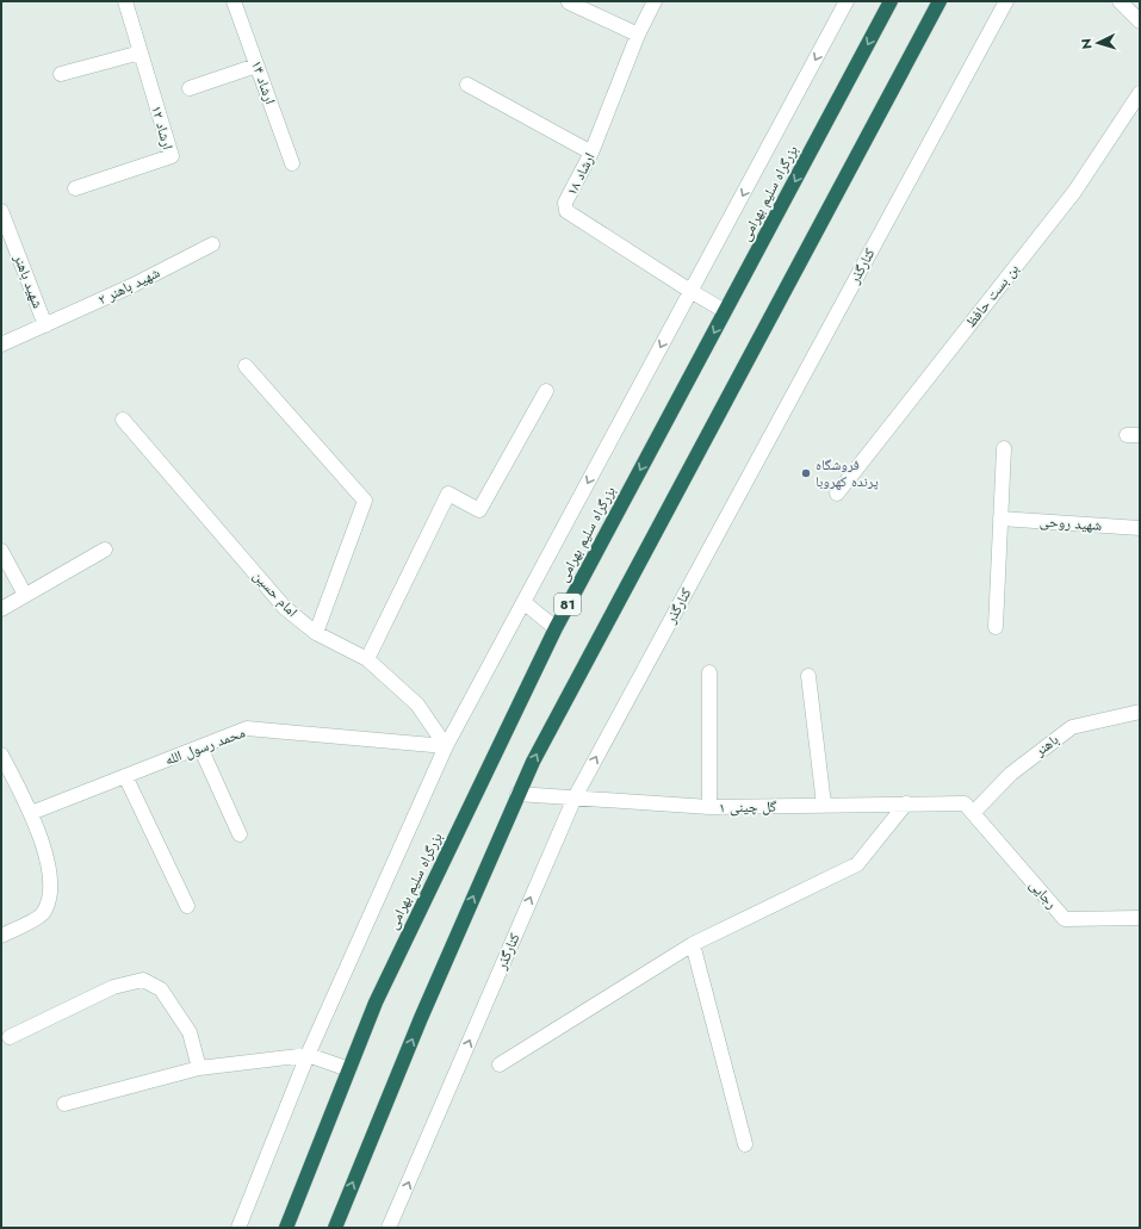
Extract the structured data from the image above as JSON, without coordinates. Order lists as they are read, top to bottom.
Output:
{
  "streets": {
    "highway": ["بزرگراه سلیم بهرامی", "81"],
    "street": [
      "ارشاد ۱۴",
      "ارشاد ۱۲",
      "ارشاد ۱۸",
      "کنارگذر",
      "شهید باهنر",
      "شهید باهنر ۲",
      "بن بست حافظ",
      "شهید روحی",
      "امام حسین",
      "باهنر",
      "محمد رسول الله",
      "گل چینی ۱",
      "رجایی"
    ]
  },
  "crossings": [
    ["ارشاد ۱۸", "بزرگراه سلیم بهرامی"],
    ["کنارگذر", "گل چینی ۱"],
    ["شهید باهنر", "شهید باهنر ۲"],
    ["امام حسین", "محمد رسول الله"],
    ["باهنر", "گل چینی ۱"],
    ["باهنر", "رجایی"],
    ["گل چینی ۱", "رجایی"]
  ],
  "one_way": ["کنارگذر"],
  "places": ["فروشگاه پرنده کهروبا"],
  "north": "left"
}
